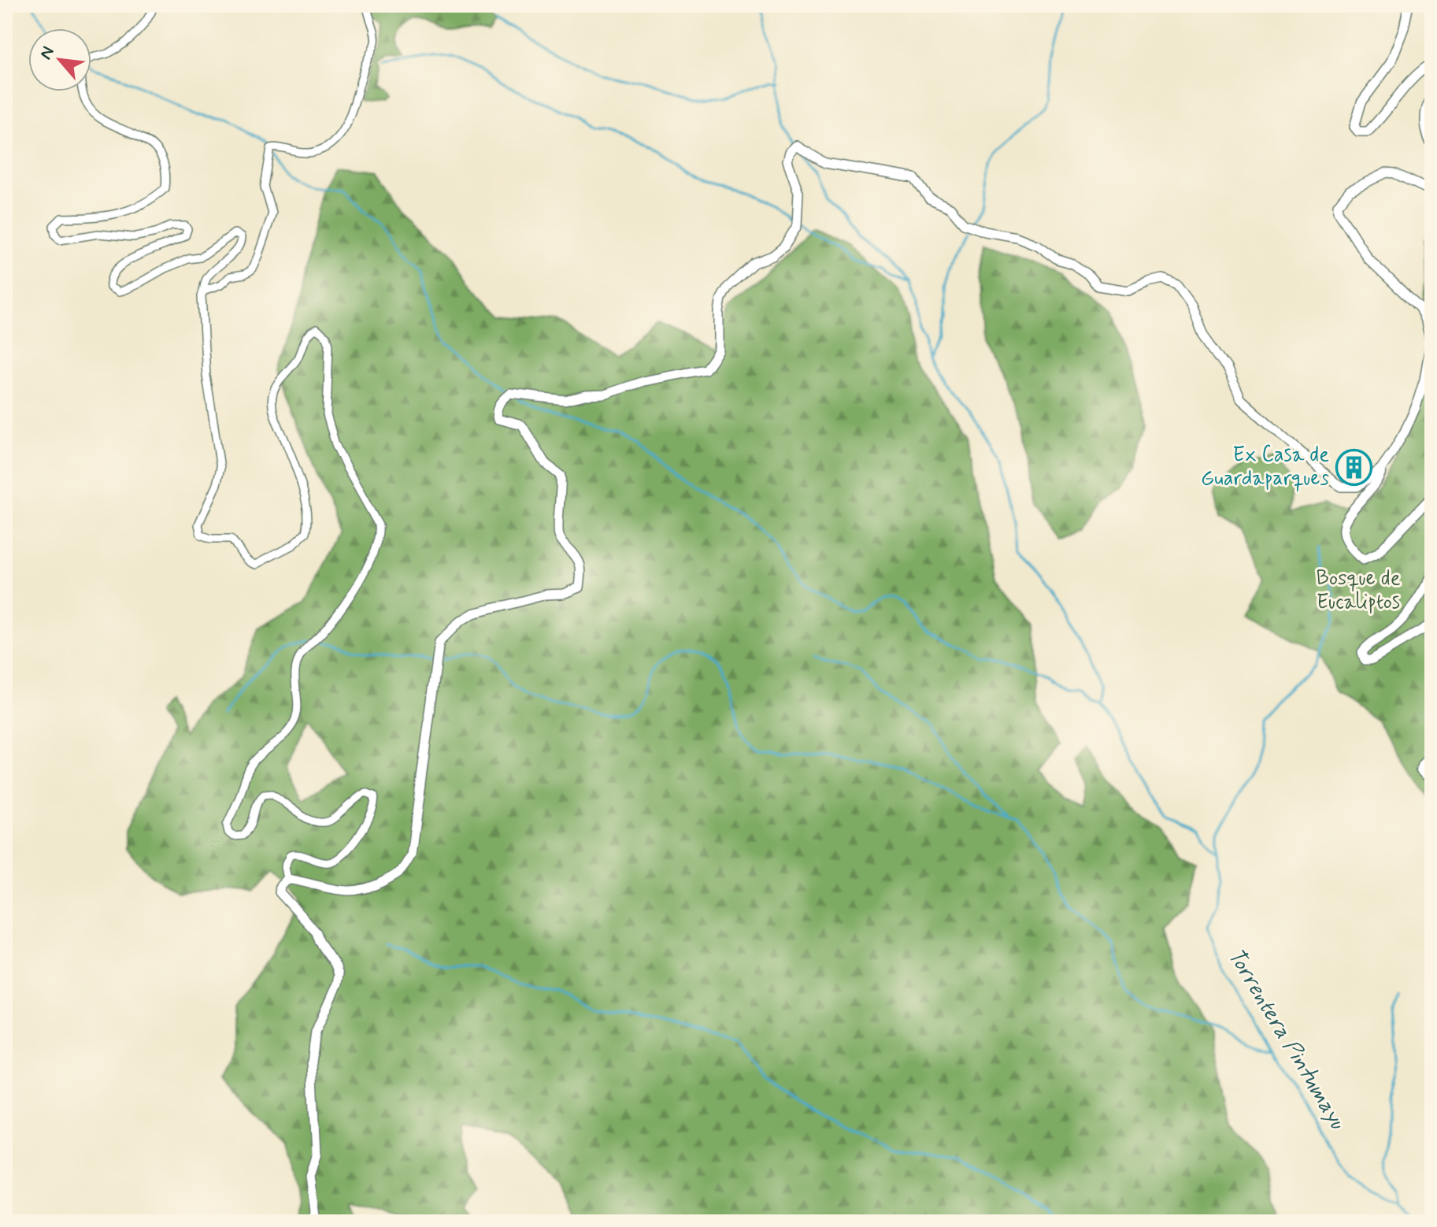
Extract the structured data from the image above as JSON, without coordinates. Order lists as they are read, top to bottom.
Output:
{
  "water": ["Torrentera Pintumayu"],
  "parks": ["Bosque de Eucaliptos"],
  "places": {
    "building": ["Ex Casa de Guardaparques"]
  },
  "north": "top left"
}
